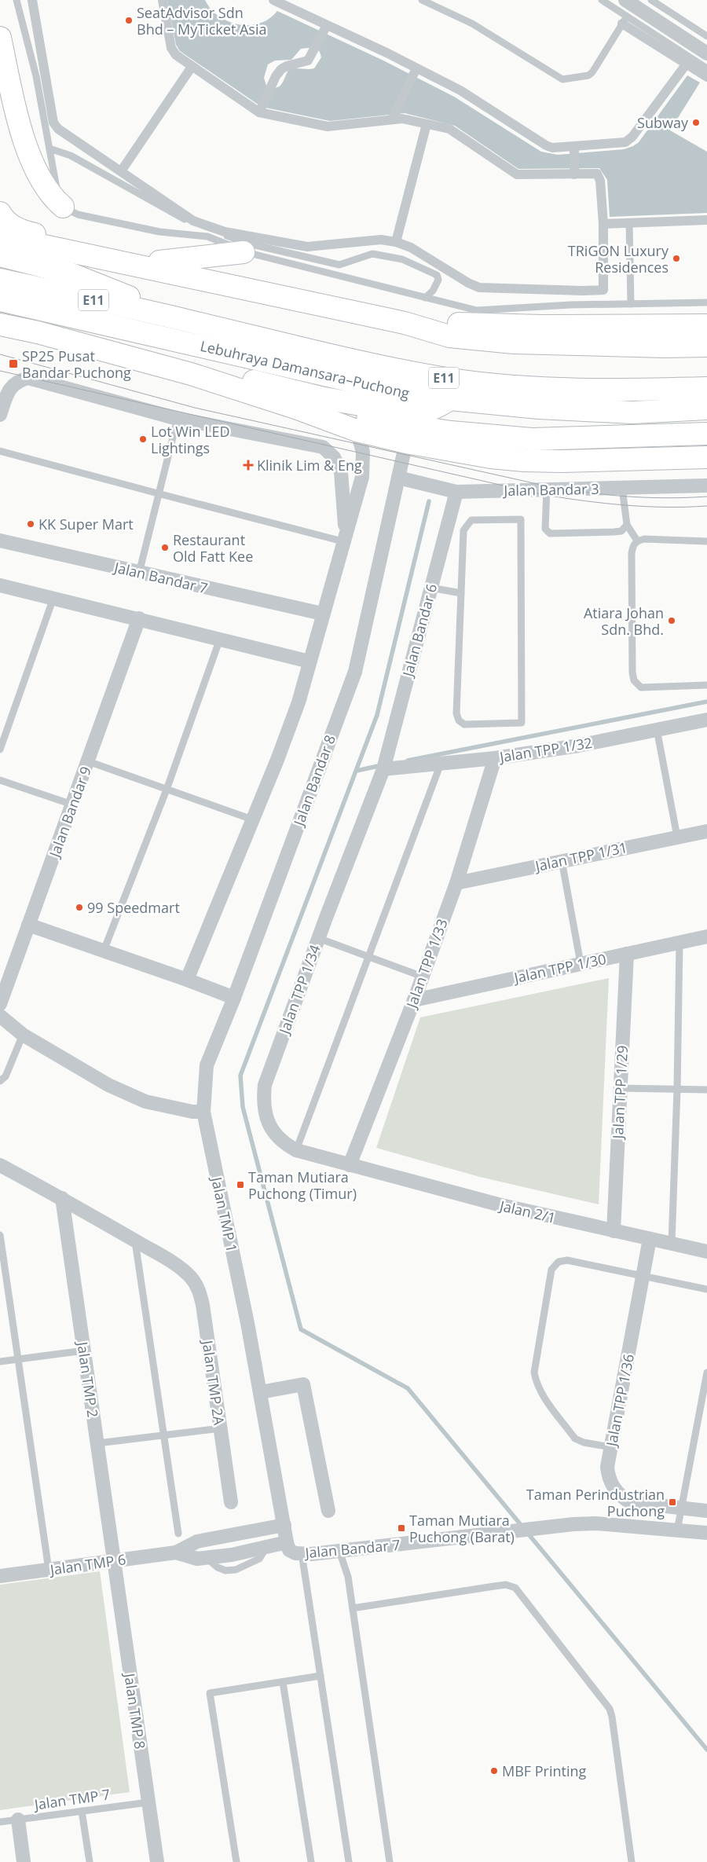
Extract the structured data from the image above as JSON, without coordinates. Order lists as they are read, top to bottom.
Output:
{
  "streets": {
    "highway": ["E11", "Lebuhraya Damansara–Puchong"],
    "street": [
      "Jalan Bandar 3",
      "Jalan Bandar 7",
      "Jalan Bandar 6",
      "Jalan TPP 1/32",
      "Jalan Bandar 8",
      "Jalan Bandar 9",
      "Jalan TPP 1/31",
      "Jalan TPP 1/33",
      "Jalan TPP 1/30",
      "Jalan TPP 1/34",
      "Jalan TPP 1/29",
      "Jalan 2/1",
      "Jalan TMP 1",
      "Jalan TMP 2",
      "Jalan TMP 2A",
      "Jalan TPP 1/36",
      "Jalan TMP 6",
      "Jalan TMP 8"
    ],
    "lane": ["Jalan TMP 7"]
  },
  "crossings": [
    ["Jalan Bandar 3", "Jalan Bandar 6"],
    ["Jalan Bandar 3", "Jalan Bandar 8"],
    ["Jalan Bandar 7", "Jalan TMP 1"],
    ["Jalan Bandar 7", "Jalan TMP 6"],
    ["Jalan Bandar 6", "Jalan TPP 1/32"],
    ["Jalan Bandar 6", "Jalan TPP 1/34"],
    ["Jalan TPP 1/32", "Jalan TPP 1/33"],
    ["Jalan TPP 1/32", "Jalan TPP 1/34"],
    ["Jalan Bandar 8", "Jalan TMP 1"],
    ["Jalan TPP 1/31", "Jalan TPP 1/33"],
    ["Jalan TPP 1/33", "Jalan TPP 1/30"],
    ["Jalan TPP 1/33", "Jalan TPP 1/34"],
    ["Jalan TPP 1/33", "Jalan 2/1"],
    ["Jalan TPP 1/30", "Jalan TPP 1/29"],
    ["Jalan TPP 1/34", "Jalan 2/1"],
    ["Jalan TPP 1/29", "Jalan 2/1"],
    ["Jalan 2/1", "Jalan TPP 1/36"],
    ["Jalan TMP 1", "Jalan TMP 6"],
    ["Jalan TMP 2", "Jalan TMP 2A"],
    ["Jalan TMP 2", "Jalan TMP 6"],
    ["Jalan TMP 2", "Jalan TMP 8"],
    ["Jalan TMP 6", "Jalan TMP 8"],
    ["Jalan TMP 8", "Jalan TMP 7"]
  ],
  "places": {
    "other": [
      "SeatAdvisor Sdn Bhd – MyTicket Asia",
      "Subway",
      "TRiGON Luxury Residences",
      "Lot Win LED Lightings",
      "KK Super Mart",
      "Restaurant Old Fatt Kee",
      "Atiara Johan Sdn. Bhd.",
      "99 Speedmart",
      "MBF Printing"
    ],
    "transit": [
      "SP25 Pusat Bandar Puchong",
      "Taman Mutiara Puchong (Timur)",
      "Taman Perindustrian Puchong",
      "Taman Mutiara Puchong (Barat)"
    ],
    "health": ["Klinik Lim & Eng"]
  }
}
